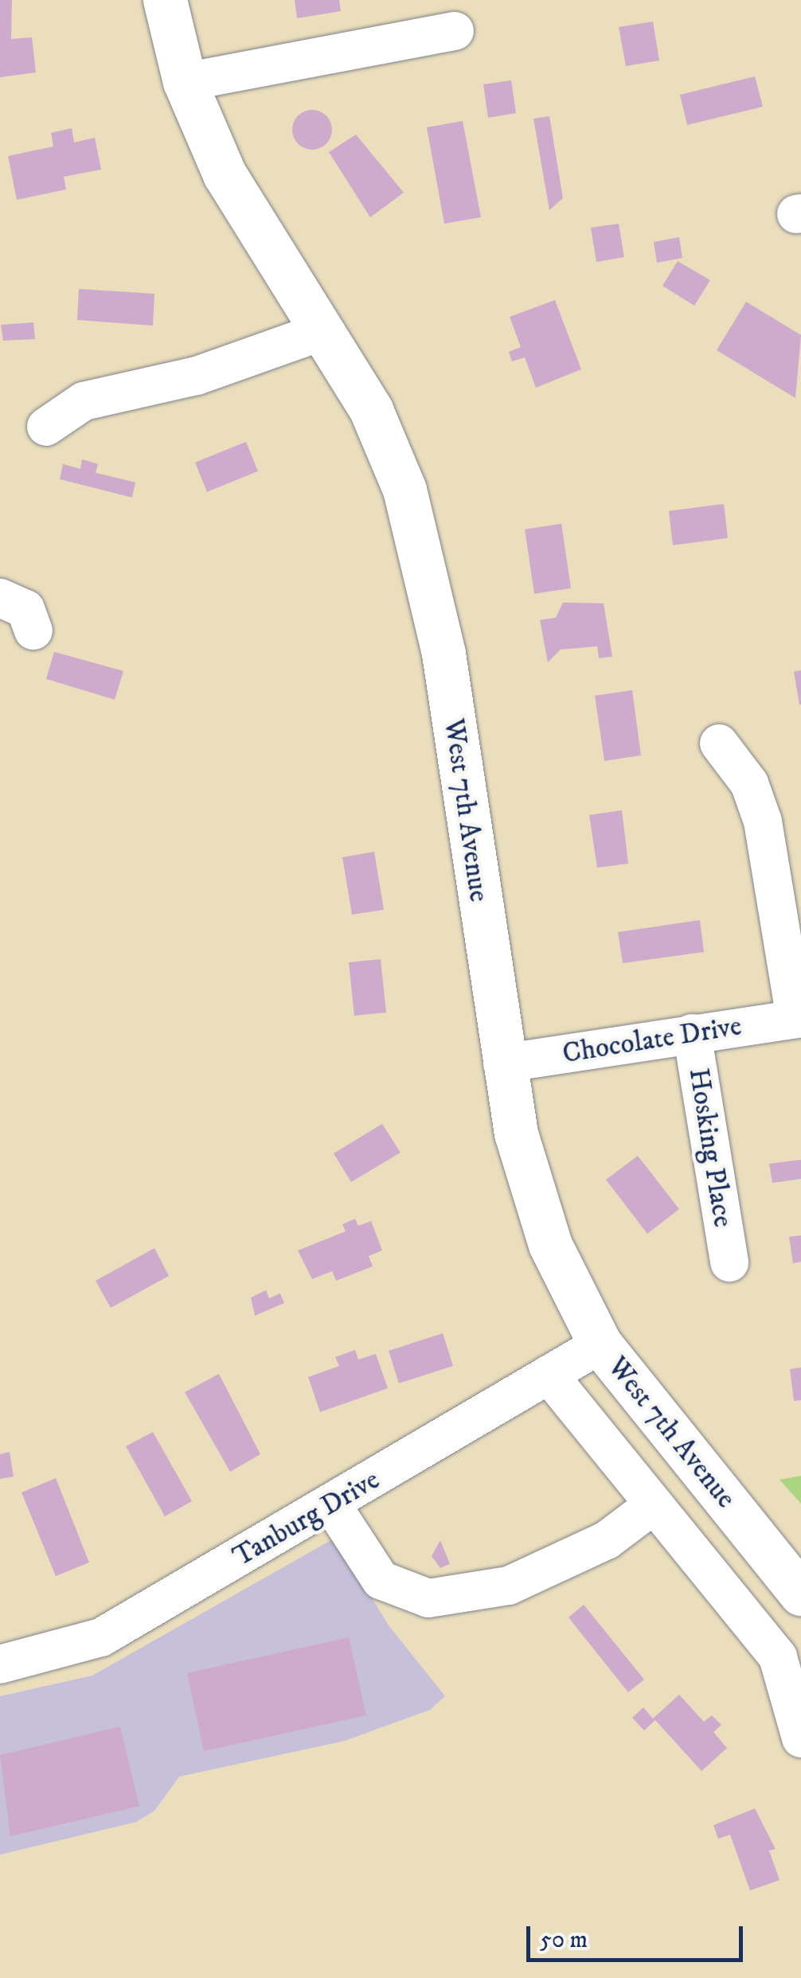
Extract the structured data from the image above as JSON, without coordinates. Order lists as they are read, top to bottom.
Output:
{
  "streets": {
    "main road": ["West 7th Avenue"],
    "street": ["Chocolate Drive", "Hosking Place", "Tanburg Drive"]
  },
  "crossings": [
    ["West 7th Avenue", "Chocolate Drive"],
    ["West 7th Avenue", "Tanburg Drive"],
    ["Chocolate Drive", "Hosking Place"]
  ],
  "scale_bar": "50 m"
}
